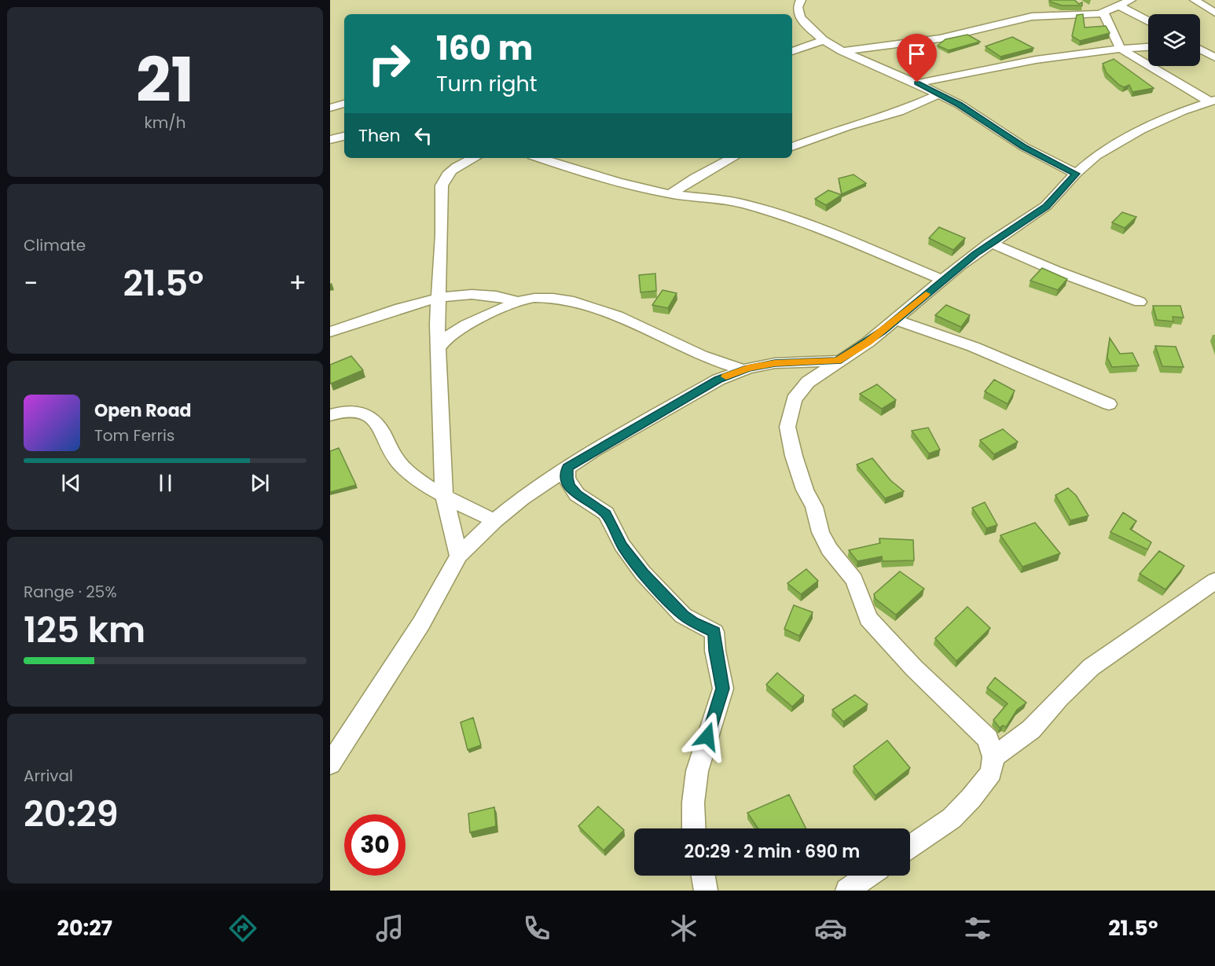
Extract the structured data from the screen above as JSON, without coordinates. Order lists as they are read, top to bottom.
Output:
{
  "page": {
    "tile": [
      ["21", "km/h"],
      "Climate",
      ["Range · 25%", "125 km"],
      ["Arrival", "20:29"]
    ],
    "turn": ["160 m", "Turn right"],
    "then": "Then",
    "heat": ["−", "21.5°", "+"],
    "song": ["Open Road", "Tom Ferris"],
    "limit": "30",
    "trip": "20:29 · 2 min · 690 m",
    "tabs": ["20:27", "21.5°"]
  }
}
